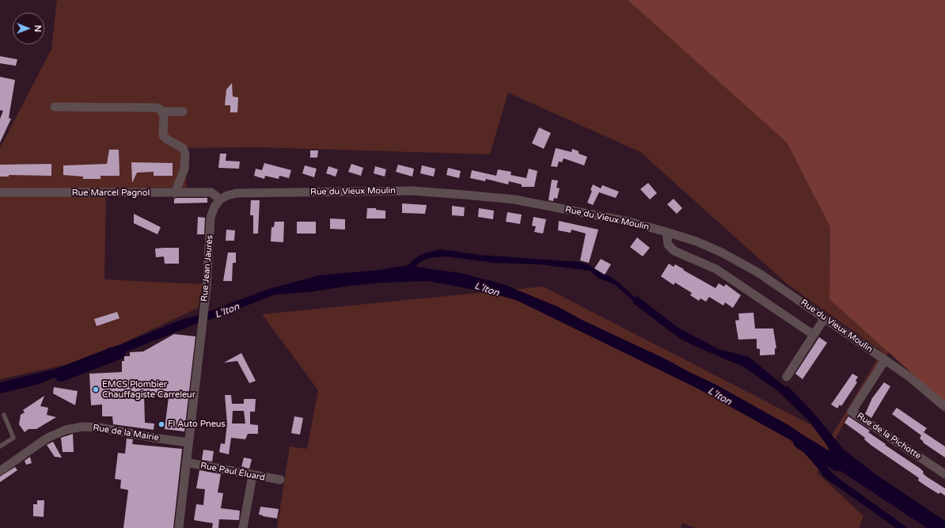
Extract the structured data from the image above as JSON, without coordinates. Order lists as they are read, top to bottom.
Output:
{
  "streets": {
    "street": [
      "Rue du Vieux Moulin",
      "Rue Marcel Pagnol",
      "Rue Jean Jaurès",
      "Rue de la Mairie",
      "Rue de la Pichotte",
      "Rue Paul Éluard"
    ]
  },
  "crossings": [
    ["Rue du Vieux Moulin", "Rue Marcel Pagnol"],
    ["Rue du Vieux Moulin", "Rue Jean Jaurès"],
    ["Rue du Vieux Moulin", "Rue de la Pichotte"],
    ["Rue Marcel Pagnol", "Rue Jean Jaurès"],
    ["Rue Jean Jaurès", "Rue de la Mairie"],
    ["Rue Jean Jaurès", "Rue Paul Éluard"]
  ],
  "water": ["L'Iton"],
  "places": ["EMCS Plombier Chauffagiste Carreleur", "Fl Auto Pneus"],
  "north": "right"
}
